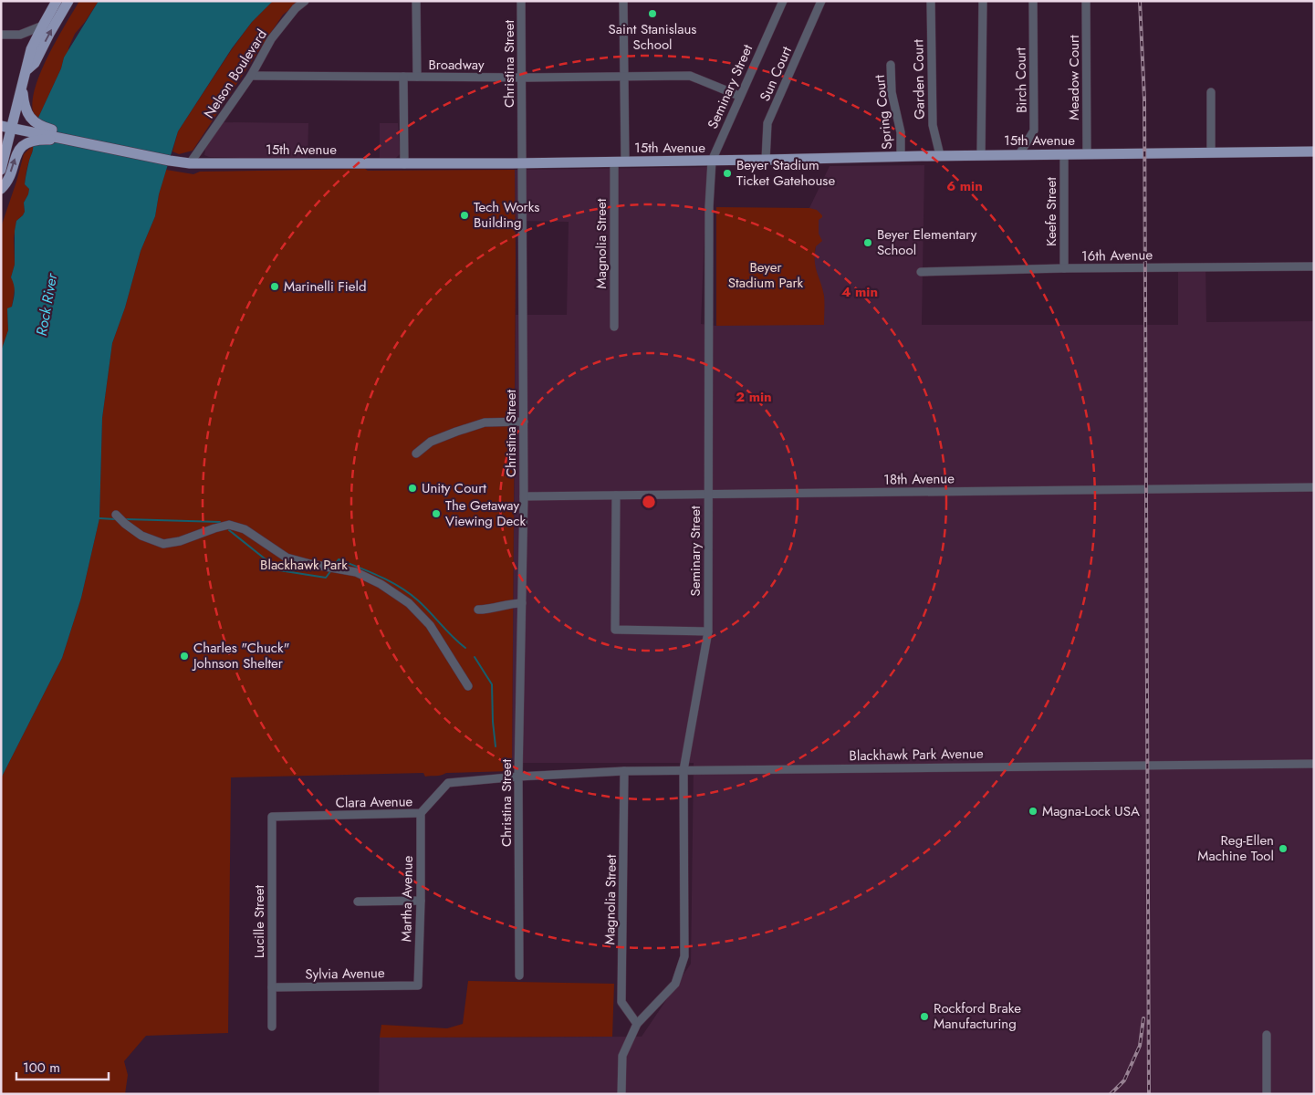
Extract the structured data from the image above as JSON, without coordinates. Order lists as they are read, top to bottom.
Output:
{
  "streets": {
    "main road": ["15th Avenue"],
    "street": [
      "Christina Street",
      "Broadway",
      "Nelson Boulevard",
      "Sun Court",
      "Meadow Court",
      "Garden Court",
      "Birch Court",
      "Seminary Street",
      "Spring Court",
      "Keefe Street",
      "Magnolia Street",
      "16th Avenue",
      "18th Avenue",
      "Blackhawk Park Avenue",
      "Clara Avenue",
      "Martha Avenue",
      "Lucille Street",
      "Sylvia Avenue"
    ]
  },
  "crossings": [
    ["Christina Street", "Broadway"],
    ["Christina Street", "15th Avenue"],
    ["Christina Street", "18th Avenue"],
    ["Christina Street", "Blackhawk Park Avenue"],
    ["Christina Street", "Clara Avenue"],
    ["Broadway", "Nelson Boulevard"],
    ["Broadway", "Seminary Street"],
    ["Nelson Boulevard", "15th Avenue"],
    ["Sun Court", "15th Avenue"],
    ["Meadow Court", "15th Avenue"],
    ["Garden Court", "15th Avenue"],
    ["Birch Court", "15th Avenue"],
    ["Seminary Street", "15th Avenue"],
    ["Seminary Street", "Magnolia Street"],
    ["Seminary Street", "18th Avenue"],
    ["Seminary Street", "Blackhawk Park Avenue"],
    ["Spring Court", "15th Avenue"],
    ["15th Avenue", "Keefe Street"],
    ["15th Avenue", "Magnolia Street"],
    ["Keefe Street", "16th Avenue"],
    ["Magnolia Street", "Blackhawk Park Avenue"],
    ["Blackhawk Park Avenue", "Clara Avenue"],
    ["Clara Avenue", "Martha Avenue"],
    ["Clara Avenue", "Lucille Street"],
    ["Martha Avenue", "Sylvia Avenue"],
    ["Lucille Street", "Sylvia Avenue"]
  ],
  "water": ["Rock River"],
  "parks": ["Beyer Stadium Park", "Blackhawk Park"],
  "places": [
    "Saint Stanislaus School",
    "Beyer Stadium Ticket Gatehouse",
    "Tech Works Building",
    "Beyer Elementary School",
    "Marinelli Field",
    "Unity Court",
    "The Getaway Viewing Deck",
    "Charles \"Chuck\" Johnson Shelter",
    "Magna-Lock USA",
    "Reg-Ellen Machine Tool",
    "Rockford Brake Manufacturing"
  ],
  "scale_bar": "100 m",
  "rings": ["6 min", "4 min", "2 min"]
}
